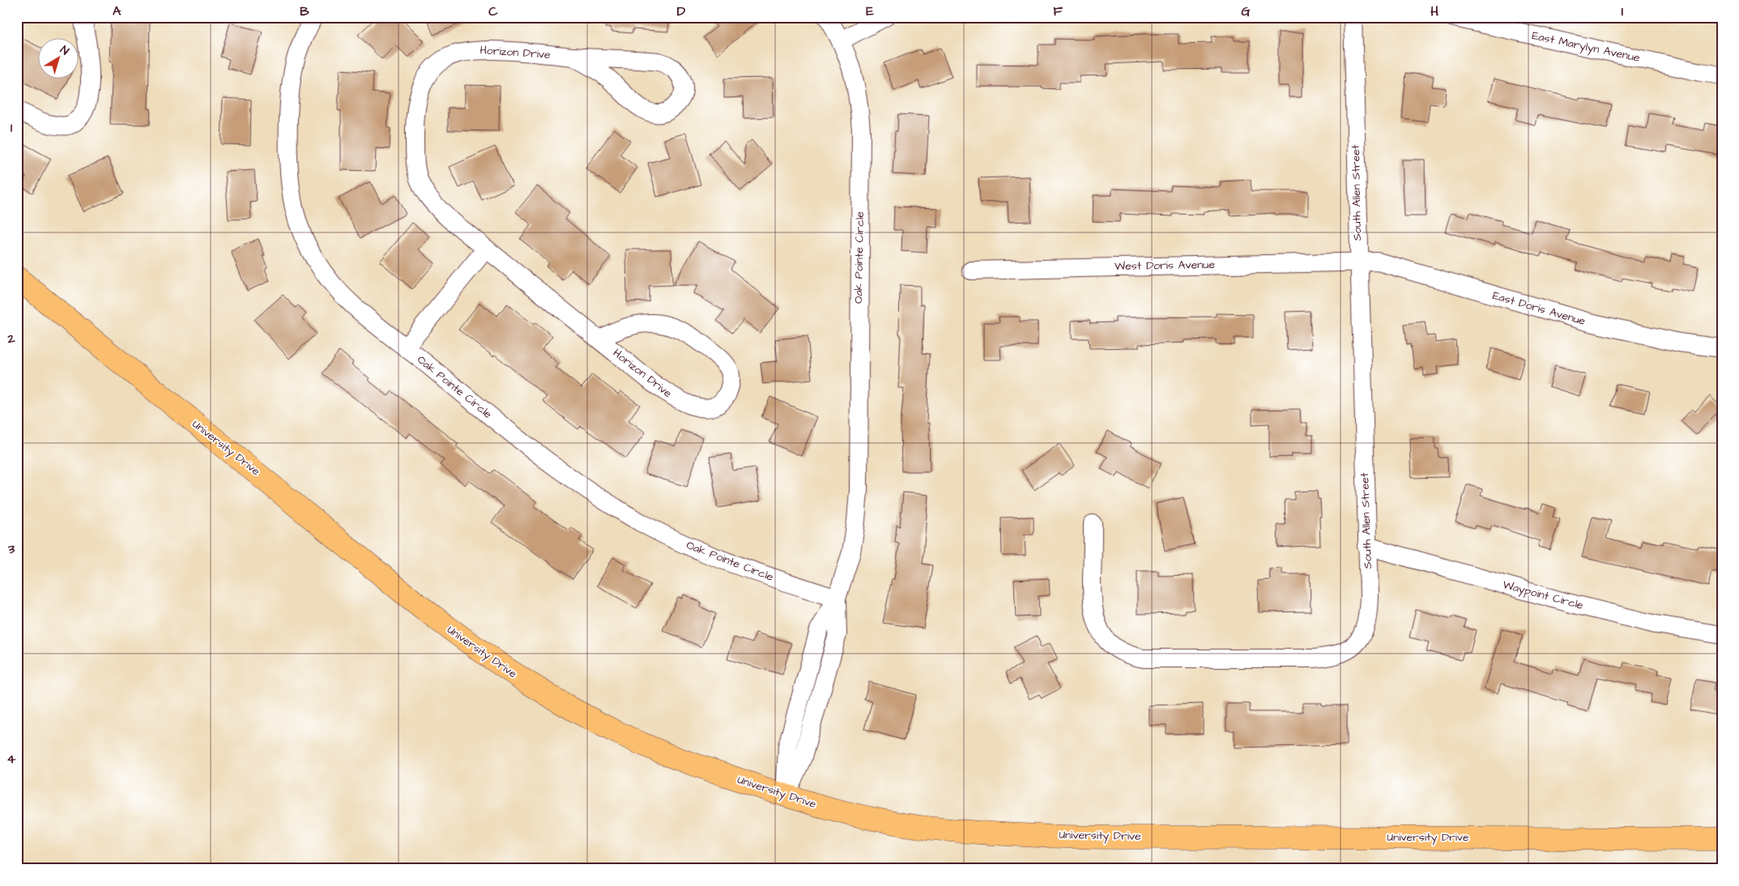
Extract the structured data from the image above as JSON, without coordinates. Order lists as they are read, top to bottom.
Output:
{
  "streets": {
    "main road": ["University Drive"],
    "street": [
      "East Marylyn Avenue",
      "Horizon Drive",
      "South Allen Street",
      "Oak Pointe Circle",
      "West Doris Avenue",
      "East Doris Avenue",
      "Waypoint Circle"
    ]
  },
  "crossings": [
    ["South Allen Street", "West Doris Avenue"],
    ["South Allen Street", "East Doris Avenue"],
    ["South Allen Street", "Waypoint Circle"],
    ["Oak Pointe Circle", "University Drive"],
    ["West Doris Avenue", "East Doris Avenue"]
  ],
  "north": "top right",
  "grid": {
    "columns": [
      "A",
      "B",
      "C",
      "D",
      "E",
      "F",
      "G",
      "H",
      "I"
    ],
    "rows": [
      "1",
      "2",
      "3",
      "4"
    ]
  }
}
